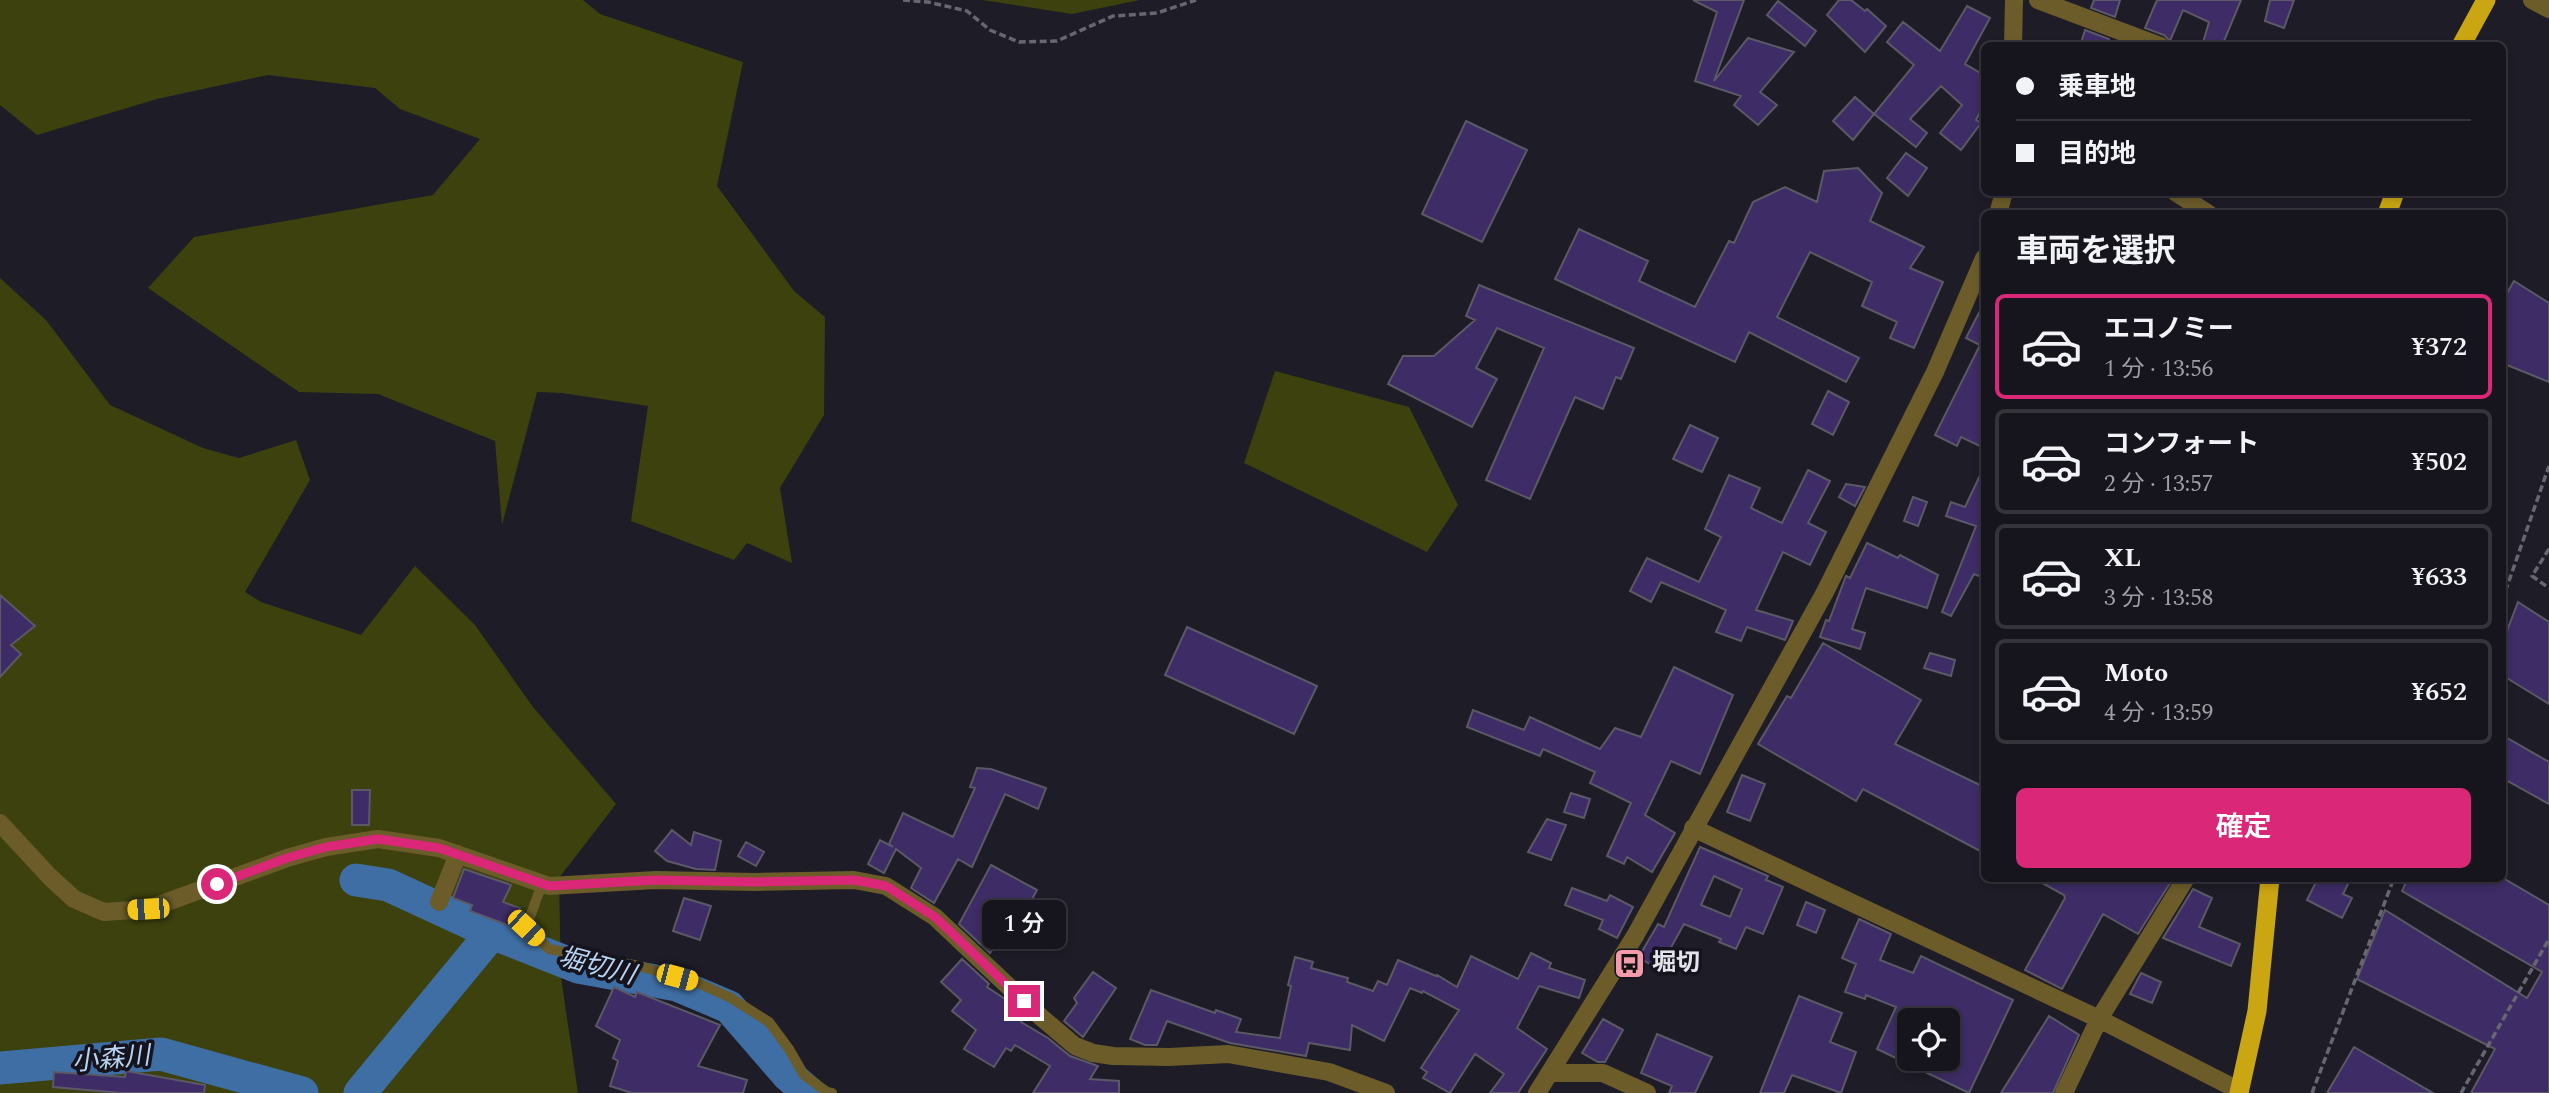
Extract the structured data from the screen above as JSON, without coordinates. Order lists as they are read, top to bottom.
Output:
{
  "water": ["堀切川", "小森川"],
  "places": {
    "bus stop": ["堀切"]
  },
  "page": {
    "banner": ["乗車地", "目的地"],
    "heading": "車両を選択",
    "list": [
      {
        "name": "エコノミー",
        "note": "1 分 · 13:56",
        "value": "¥372"
      },
      {
        "name": "コンフォート",
        "note": "2 分 · 13:57",
        "value": "¥502"
      },
      {
        "name": "XL",
        "note": "3 分 · 13:58",
        "value": "¥633"
      },
      {
        "name": "Moto",
        "note": "4 分 · 13:59",
        "value": "¥652"
      }
    ],
    "buttons": "確定",
    "bubble": "1 分"
  }
}
